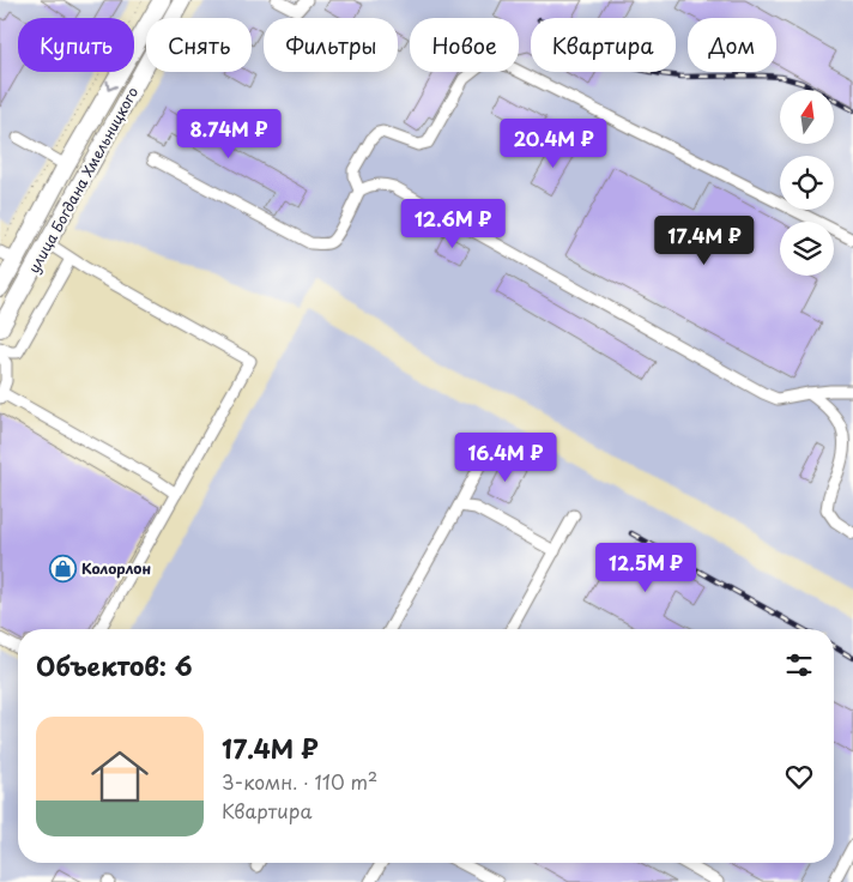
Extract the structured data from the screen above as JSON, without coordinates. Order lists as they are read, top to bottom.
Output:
{
  "streets": {
    "highway": ["улица Богдана Хмельницкого"]
  },
  "places": {
    "shop": ["Колорлон"]
  },
  "north": "top",
  "page": {
    "chip": [
      "Купить",
      "Снять",
      "Фильтры",
      "Новое",
      "Квартира",
      "Дом"
    ],
    "price": [
      "8.74M ₽",
      "20.4M ₽",
      "12.6M ₽",
      "17.4M ₽",
      "16.4M ₽",
      "12.5M ₽"
    ],
    "heading": "Объектов: 6",
    "list": [
      {
        "name": "17.4M ₽",
        "note": "3-комн. · 110 m² · Квартира"
      }
    ]
  }
}
